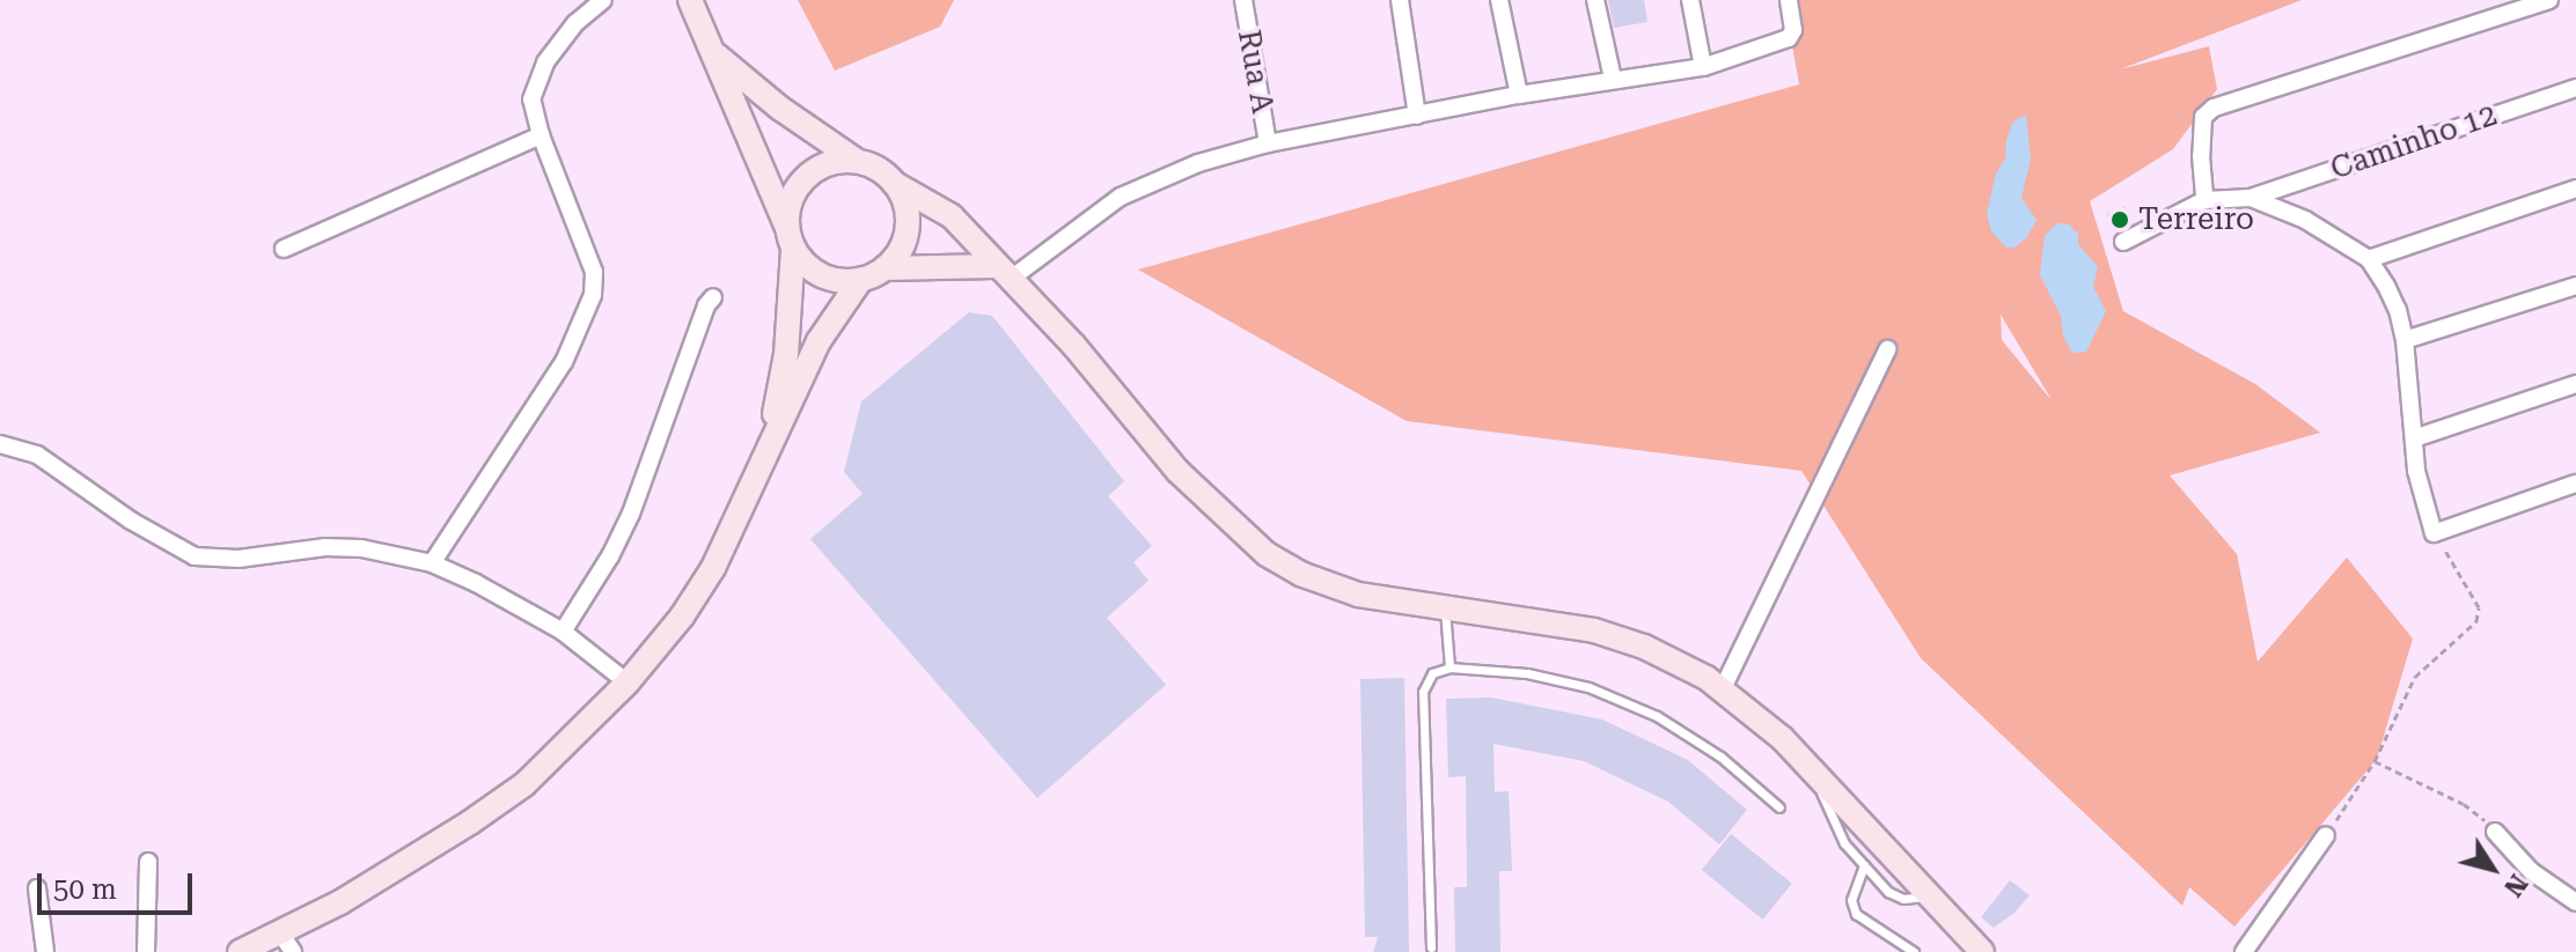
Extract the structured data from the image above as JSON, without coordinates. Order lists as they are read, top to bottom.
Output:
{
  "streets": {
    "street": ["Rua A", "Caminho 12"]
  },
  "places": ["Terreiro"],
  "scale_bar": "50 m",
  "north": "bottom right"
}
